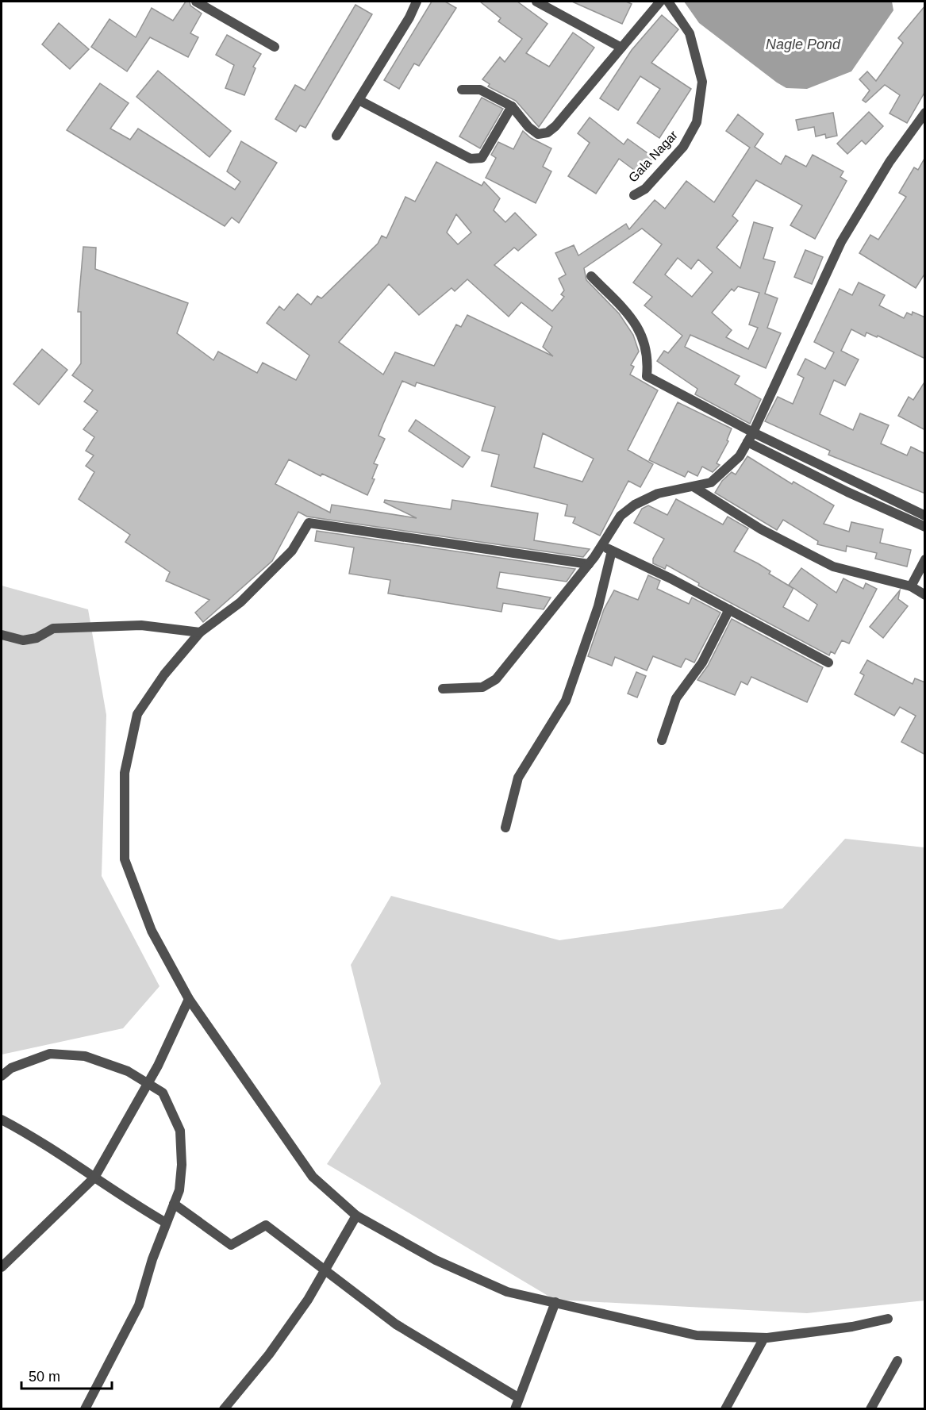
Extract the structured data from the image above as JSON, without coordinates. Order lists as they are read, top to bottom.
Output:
{
  "streets": {
    "street": ["Gala Nagar"]
  },
  "water": ["Nagle Pond"],
  "scale_bar": "50 m"
}
